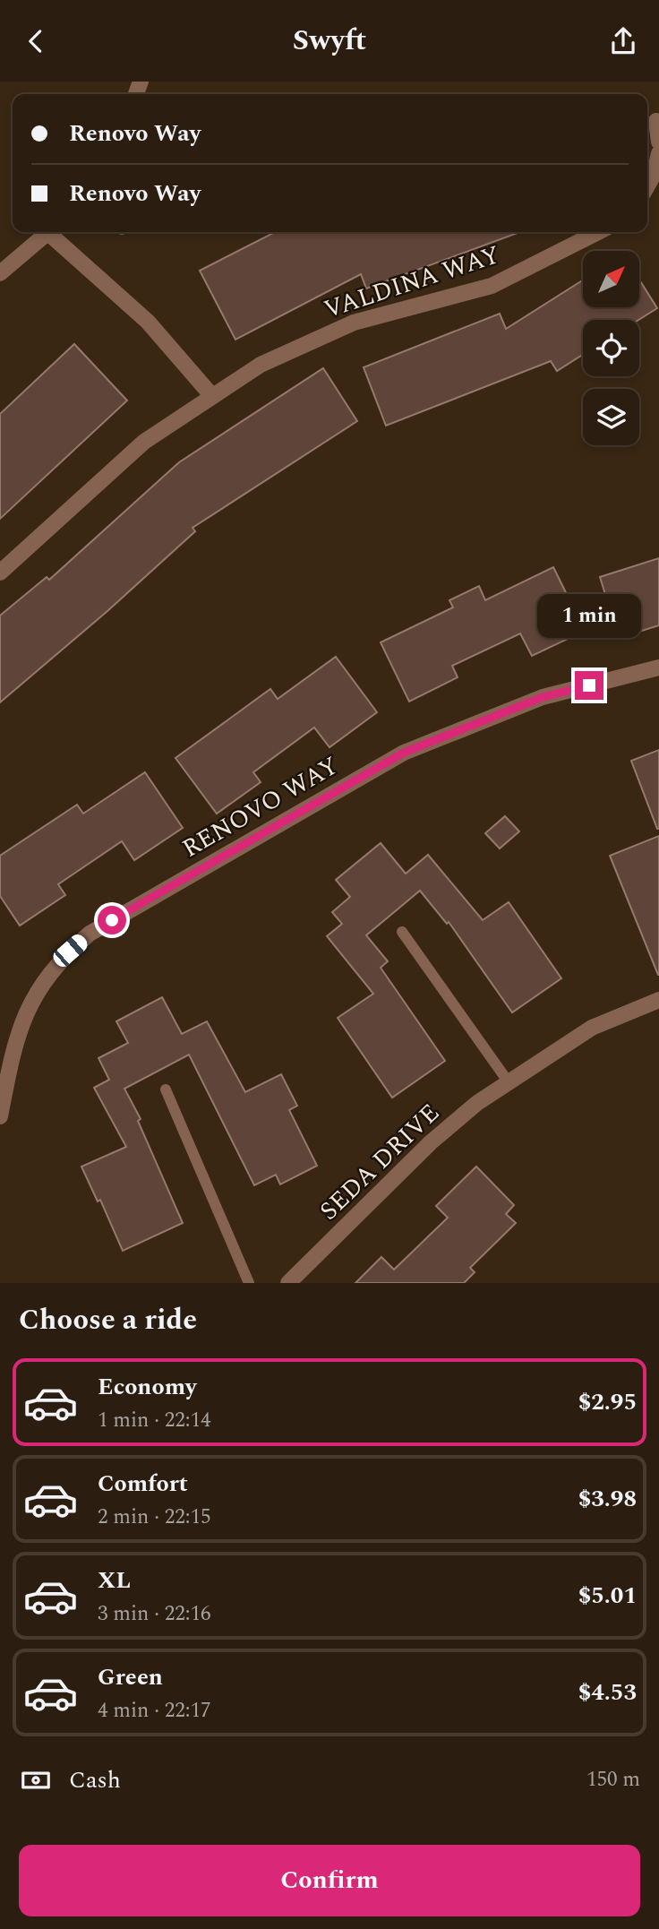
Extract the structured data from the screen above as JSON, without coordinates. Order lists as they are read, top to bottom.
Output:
{
  "streets": {
    "street": ["VALDINA WAY", "RENOVO WAY", "SEDA DRIVE"]
  },
  "north": "top right",
  "page": {
    "header": "Swyft",
    "banner": ["Renovo Way", "Renovo Way"],
    "bubble": "1 min",
    "heading": "Choose a ride",
    "list": [
      {
        "name": "Economy",
        "note": "1 min · 22:14",
        "value": "$2.95"
      },
      {
        "name": "Comfort",
        "note": "2 min · 22:15",
        "value": "$3.98"
      },
      {
        "name": "XL",
        "note": "3 min · 22:16",
        "value": "$5.01"
      },
      {
        "name": "Green",
        "note": "4 min · 22:17",
        "value": "$4.53"
      }
    ],
    "pay": ["Cash", "150 m"],
    "buttons": "Confirm"
  }
}
